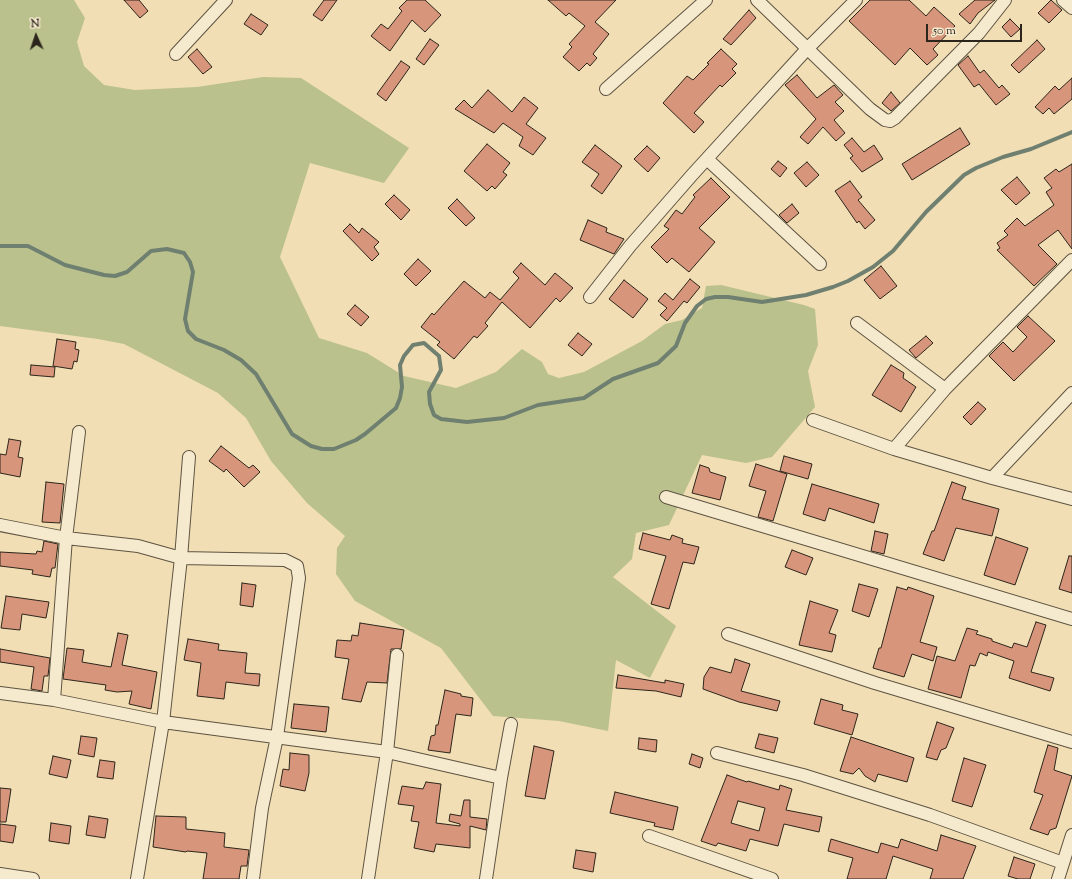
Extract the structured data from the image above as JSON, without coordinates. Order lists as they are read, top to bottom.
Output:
{
  "scale_bar": "50 m",
  "north": "top"
}
